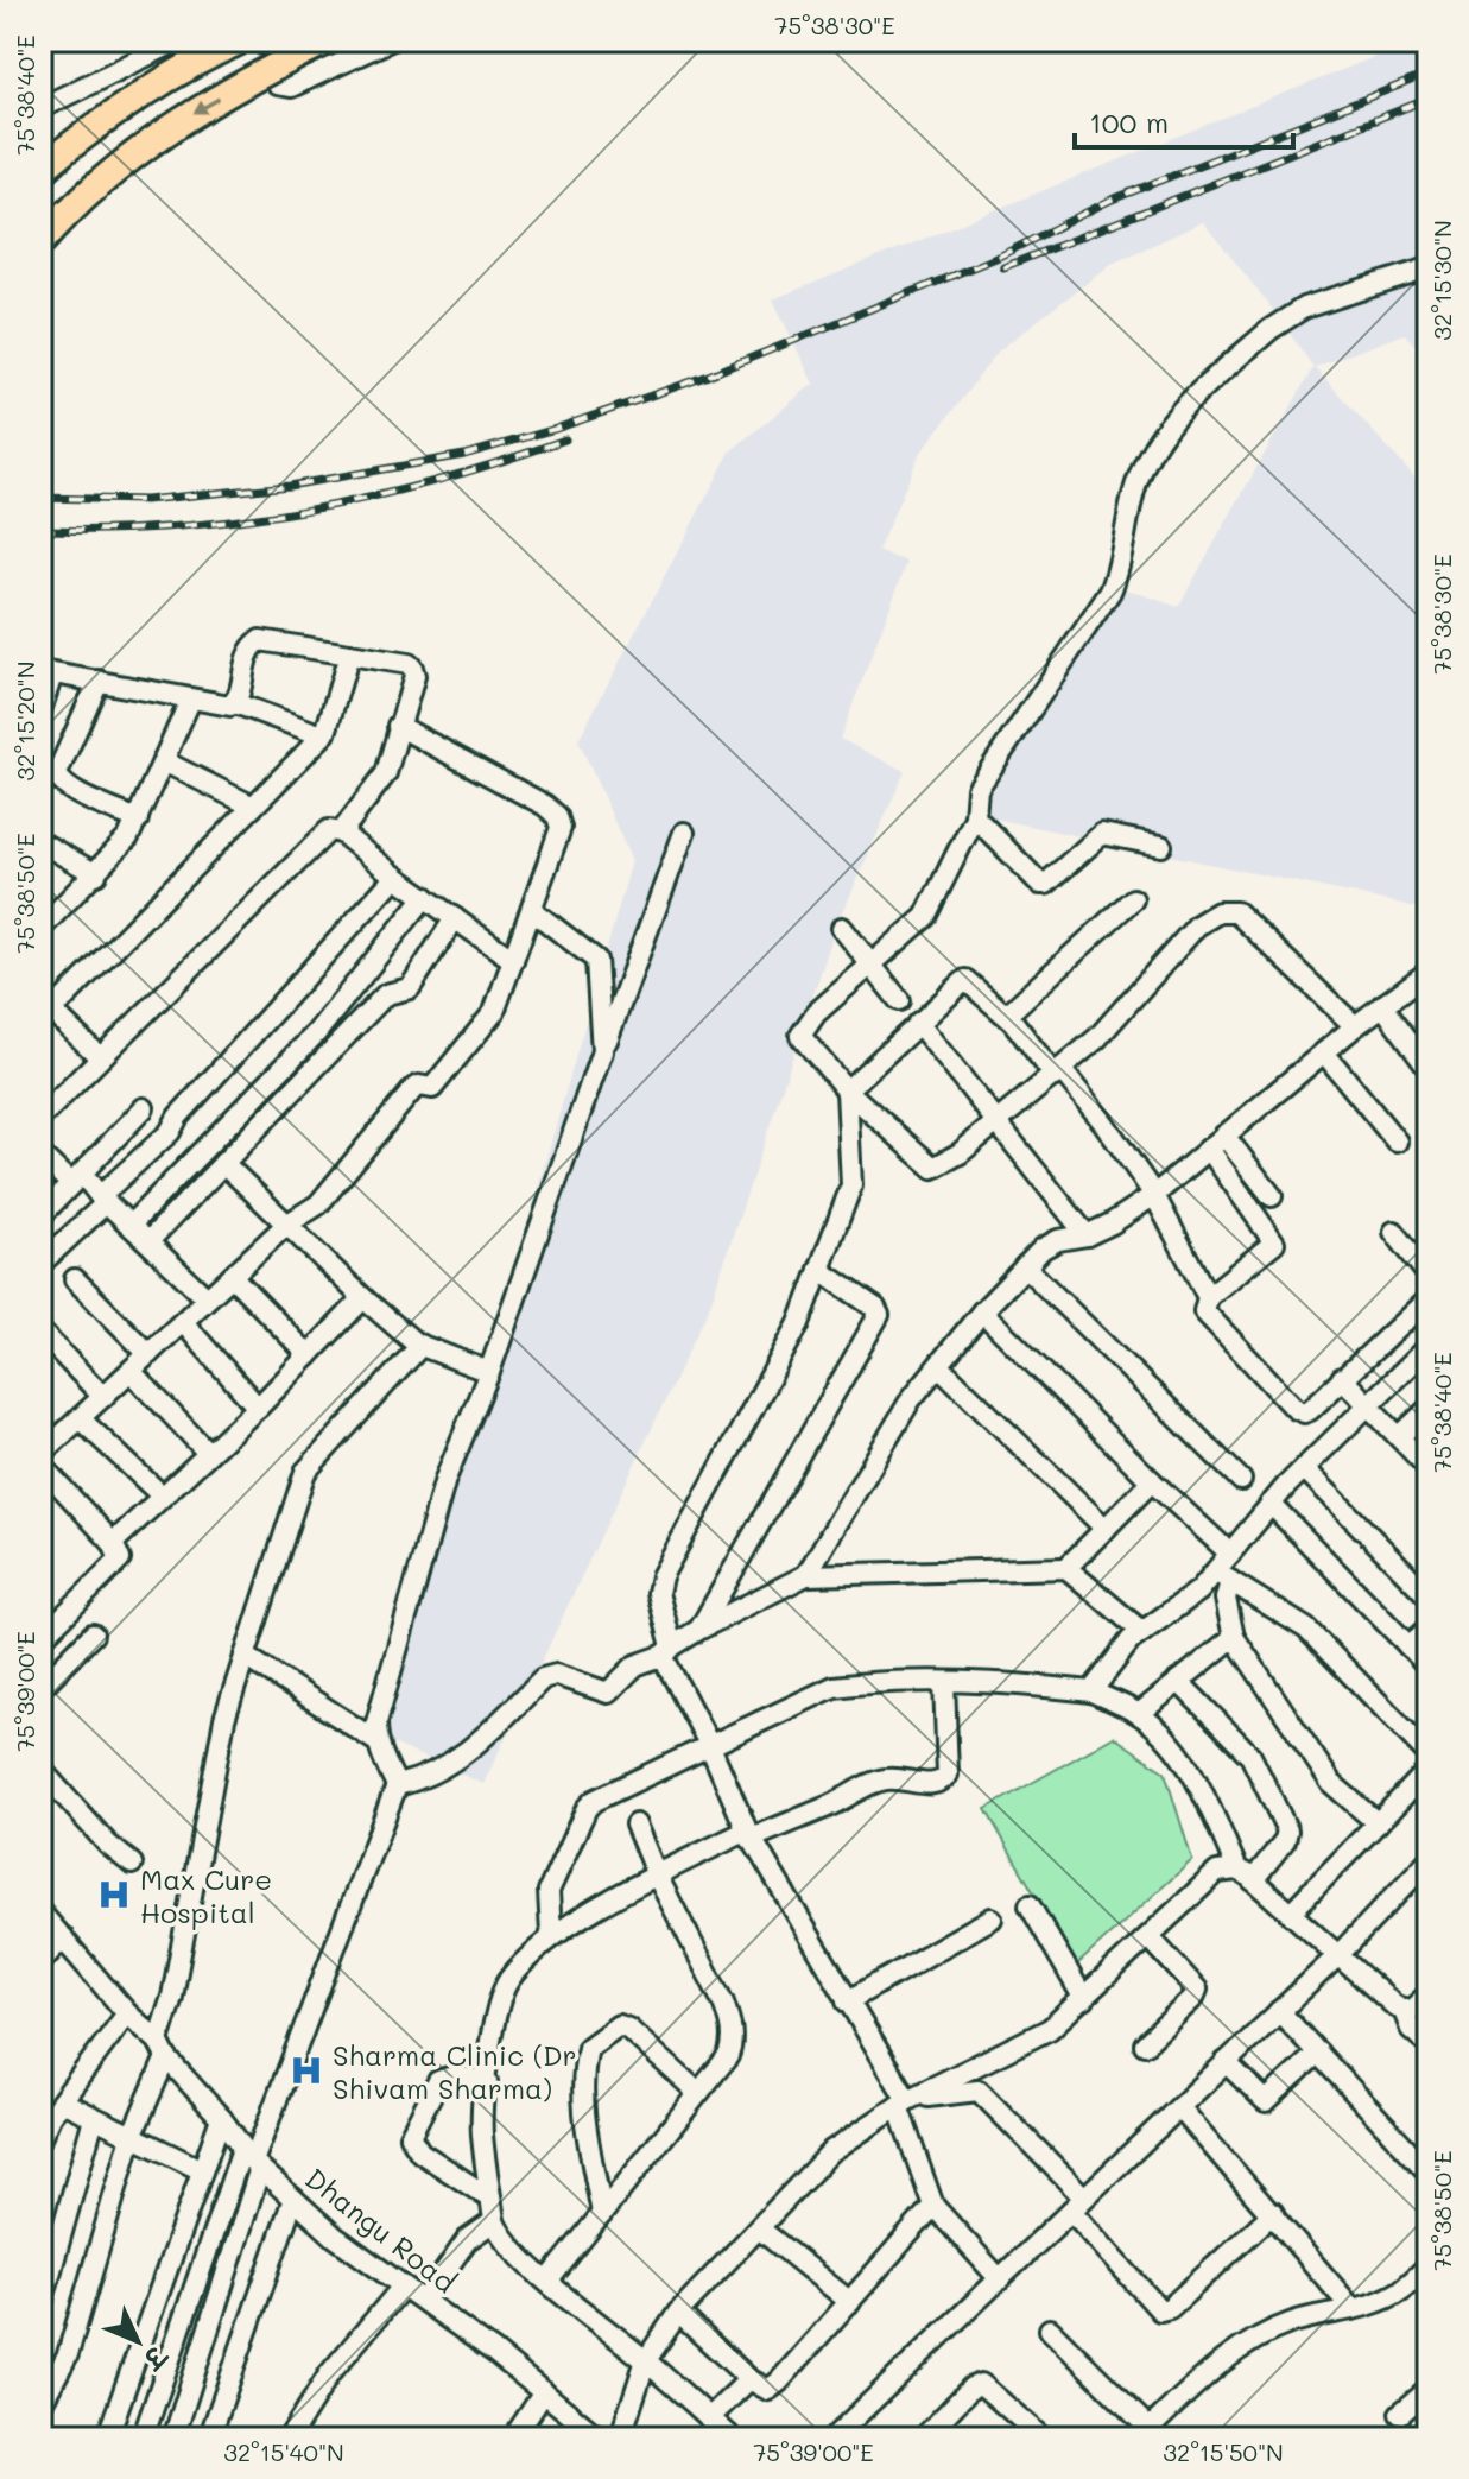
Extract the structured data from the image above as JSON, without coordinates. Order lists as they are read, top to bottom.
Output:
{
  "streets": {
    "street": ["Dhangu Road"]
  },
  "places": {
    "hospital": ["Max Cure Hospital", "Sharma Clinic (Dr Shivam Sharma)"]
  },
  "scale_bar": "100 m",
  "north": "bottom right",
  "coordinates": [
    "75°38'30\"E",
    "75°38'40\"E",
    "32°15'30\"N",
    "32°15'20\"N",
    "75°38'50\"E",
    "75°39'00\"E",
    "32°15'40\"N",
    "32°15'50\"N"
  ]
}
